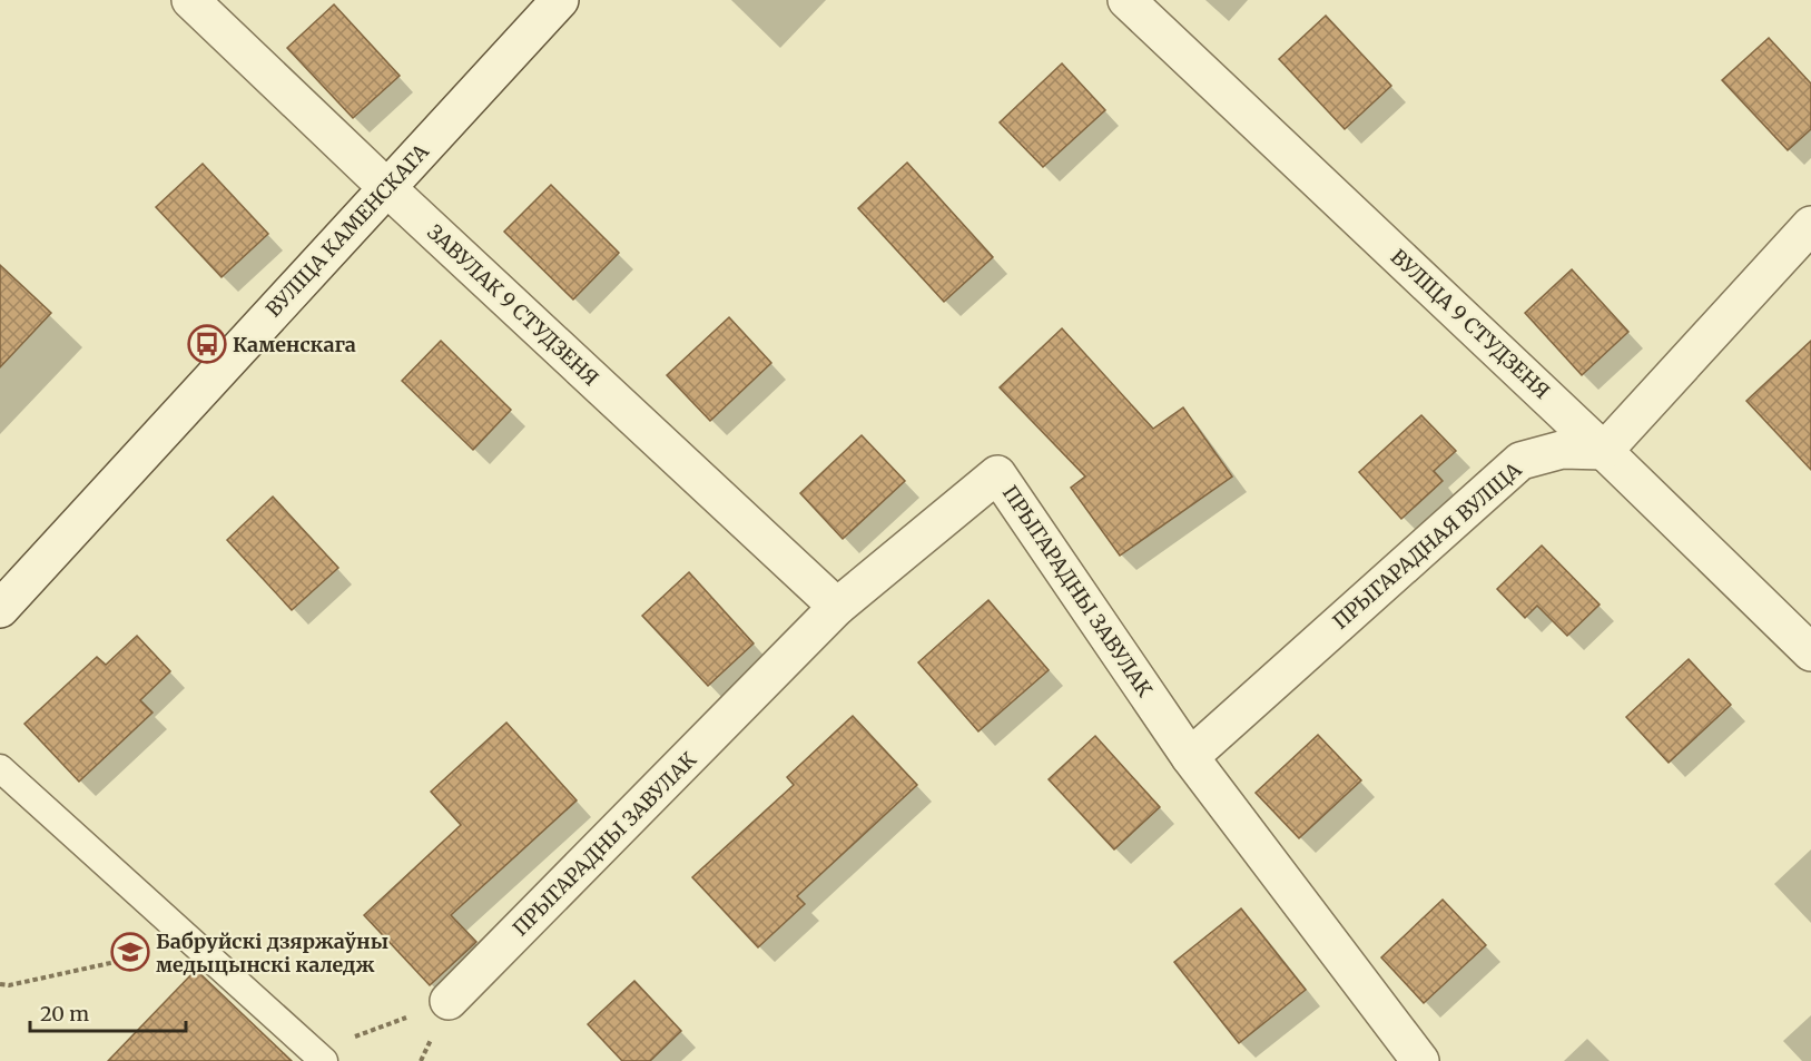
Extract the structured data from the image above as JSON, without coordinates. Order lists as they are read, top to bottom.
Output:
{
  "streets": {
    "street": [
      "ВУЛІЦА КАМЕНСКАГА",
      "ЗАВУЛАК 9 СТУДЗЕНЯ",
      "ВУЛІЦА 9 СТУДЗЕНЯ",
      "ПРЫГАРАДНАЯ ВУЛІЦА",
      "ПРЫГАРАДНЫ ЗАВУЛАК"
    ]
  },
  "crossings": [
    ["ВУЛІЦА КАМЕНСКАГА", "ЗАВУЛАК 9 СТУДЗЕНЯ"],
    ["ЗАВУЛАК 9 СТУДЗЕНЯ", "ПРЫГАРАДНЫ ЗАВУЛАК"],
    ["ВУЛІЦА 9 СТУДЗЕНЯ", "ПРЫГАРАДНАЯ ВУЛІЦА"],
    ["ПРЫГАРАДНАЯ ВУЛІЦА", "ПРЫГАРАДНЫ ЗАВУЛАК"]
  ],
  "places": {
    "bus stop": ["Каменскага"],
    "school or university": ["Бабруйскі дзяржаўны медыцынскі каледж"]
  },
  "scale_bar": "20 m"
}
